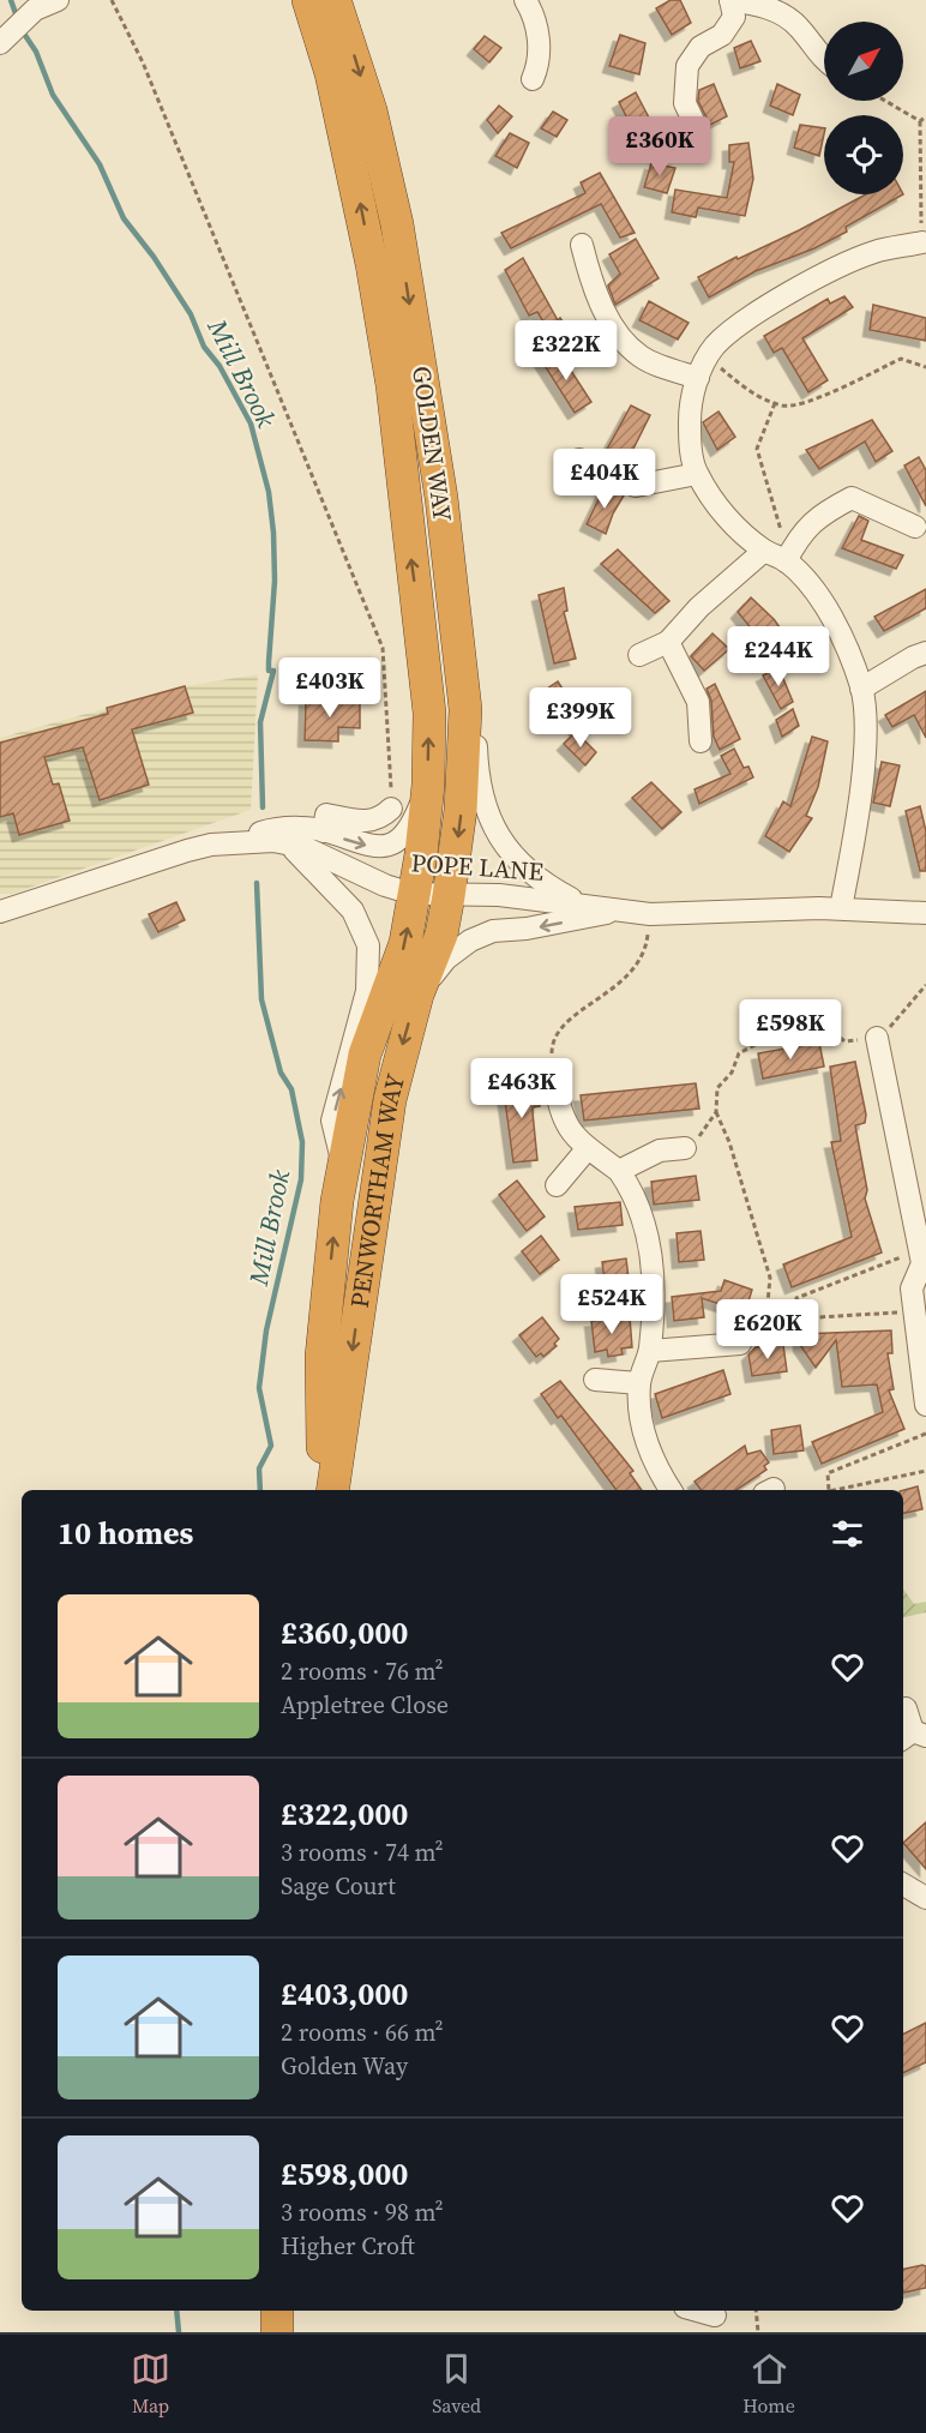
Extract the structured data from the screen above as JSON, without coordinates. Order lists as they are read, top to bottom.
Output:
{
  "streets": {
    "highway": ["GOLDEN WAY", "PENWORTHAM WAY"],
    "street": ["POPE LANE"]
  },
  "crossings": [
    ["GOLDEN WAY", "POPE LANE"],
    ["GOLDEN WAY", "PENWORTHAM WAY"],
    ["POPE LANE", "PENWORTHAM WAY"]
  ],
  "water": ["Mill Brook"],
  "north": "top right",
  "page": {
    "price": [
      "£360K",
      "£322K",
      "£404K",
      "£244K",
      "£403K",
      "£399K",
      "£598K",
      "£463K",
      "£524K",
      "£620K"
    ],
    "heading": "10 homes",
    "list": [
      {
        "name": "£360,000",
        "note": "2 rooms · 76 m² · Appletree Close"
      },
      {
        "name": "£322,000",
        "note": "3 rooms · 74 m² · Sage Court"
      },
      {
        "name": "£403,000",
        "note": "2 rooms · 66 m² · Golden Way"
      },
      {
        "name": "£598,000",
        "note": "3 rooms · 98 m² · Higher Croft"
      }
    ],
    "tabs": ["Map", "Saved", "Home"]
  }
}
